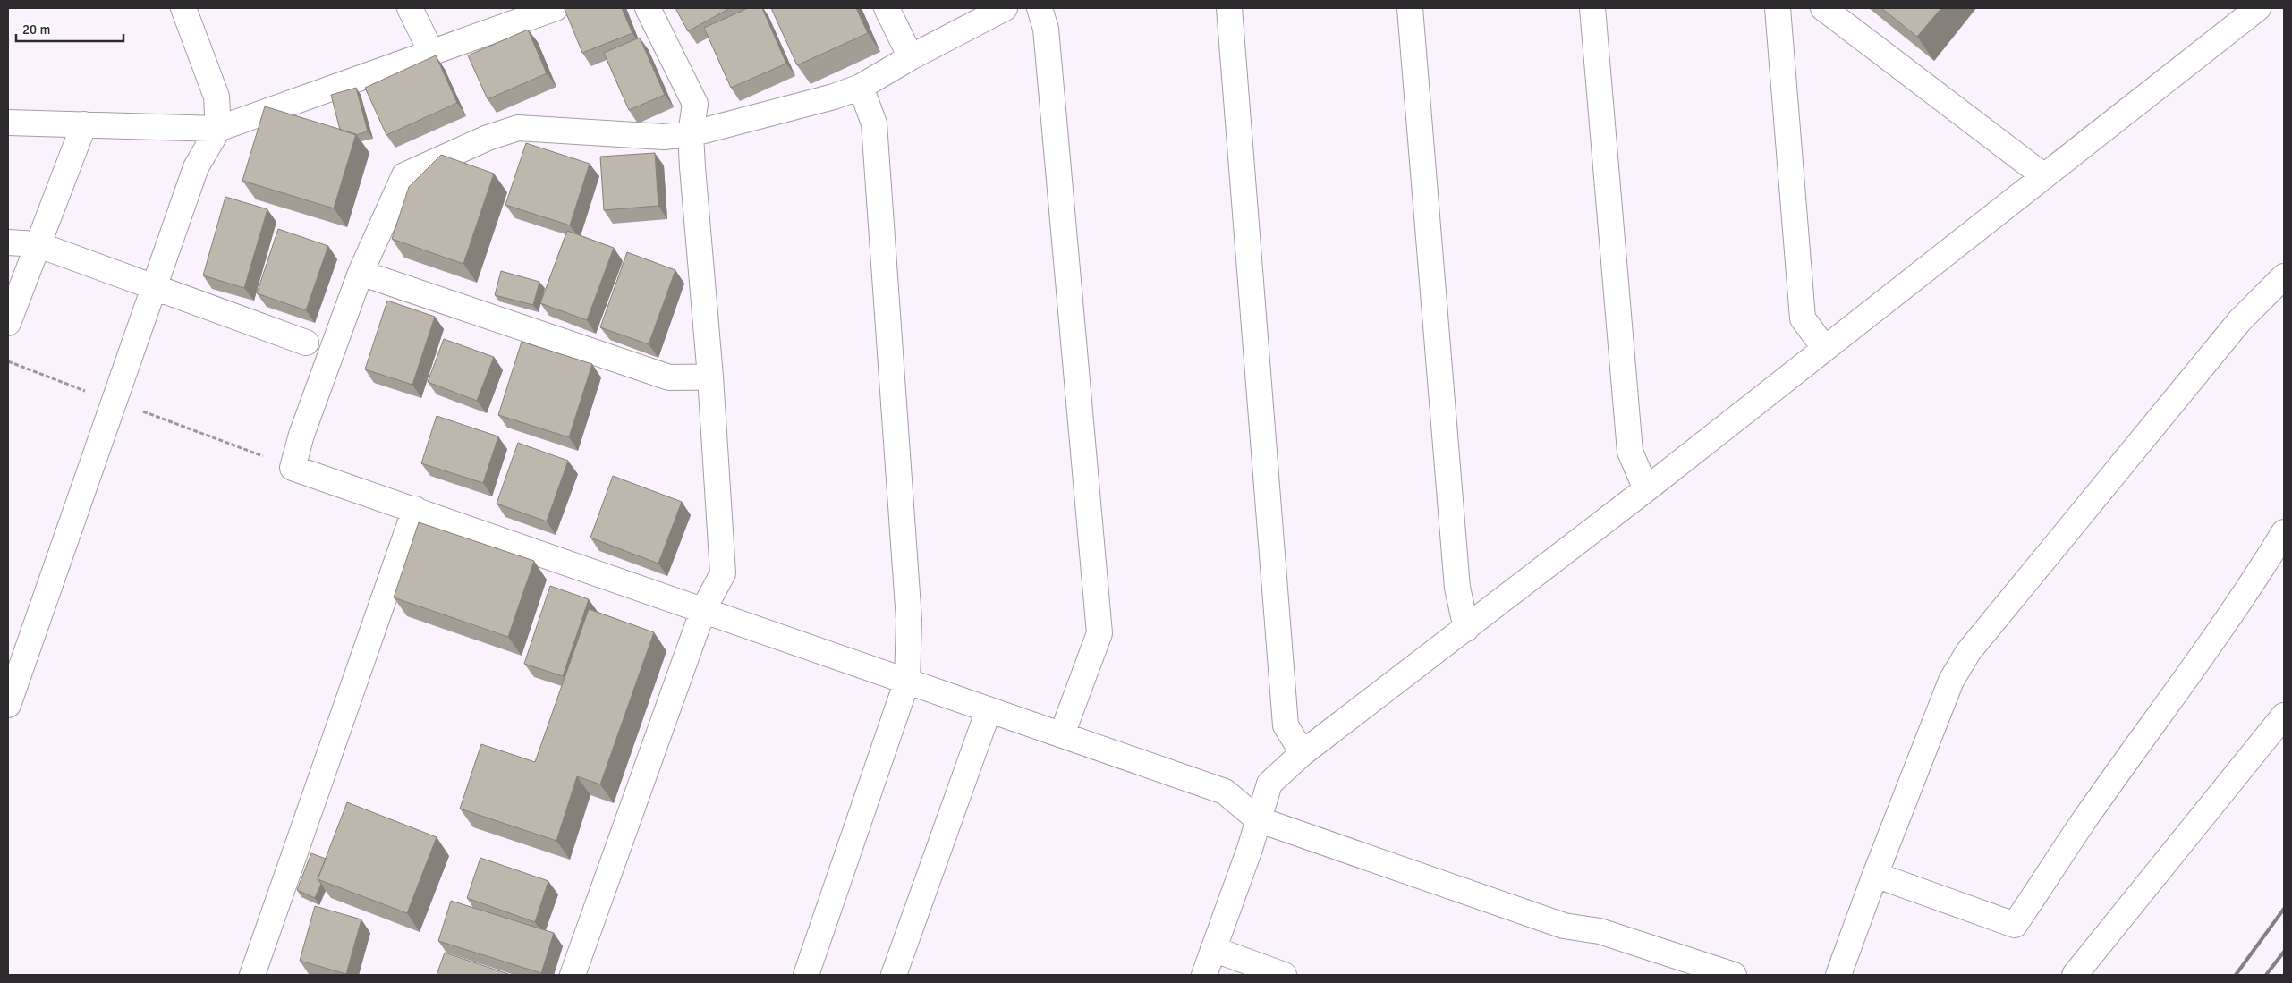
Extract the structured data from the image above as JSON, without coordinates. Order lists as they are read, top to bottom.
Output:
{
  "scale_bar": "20 m"
}
